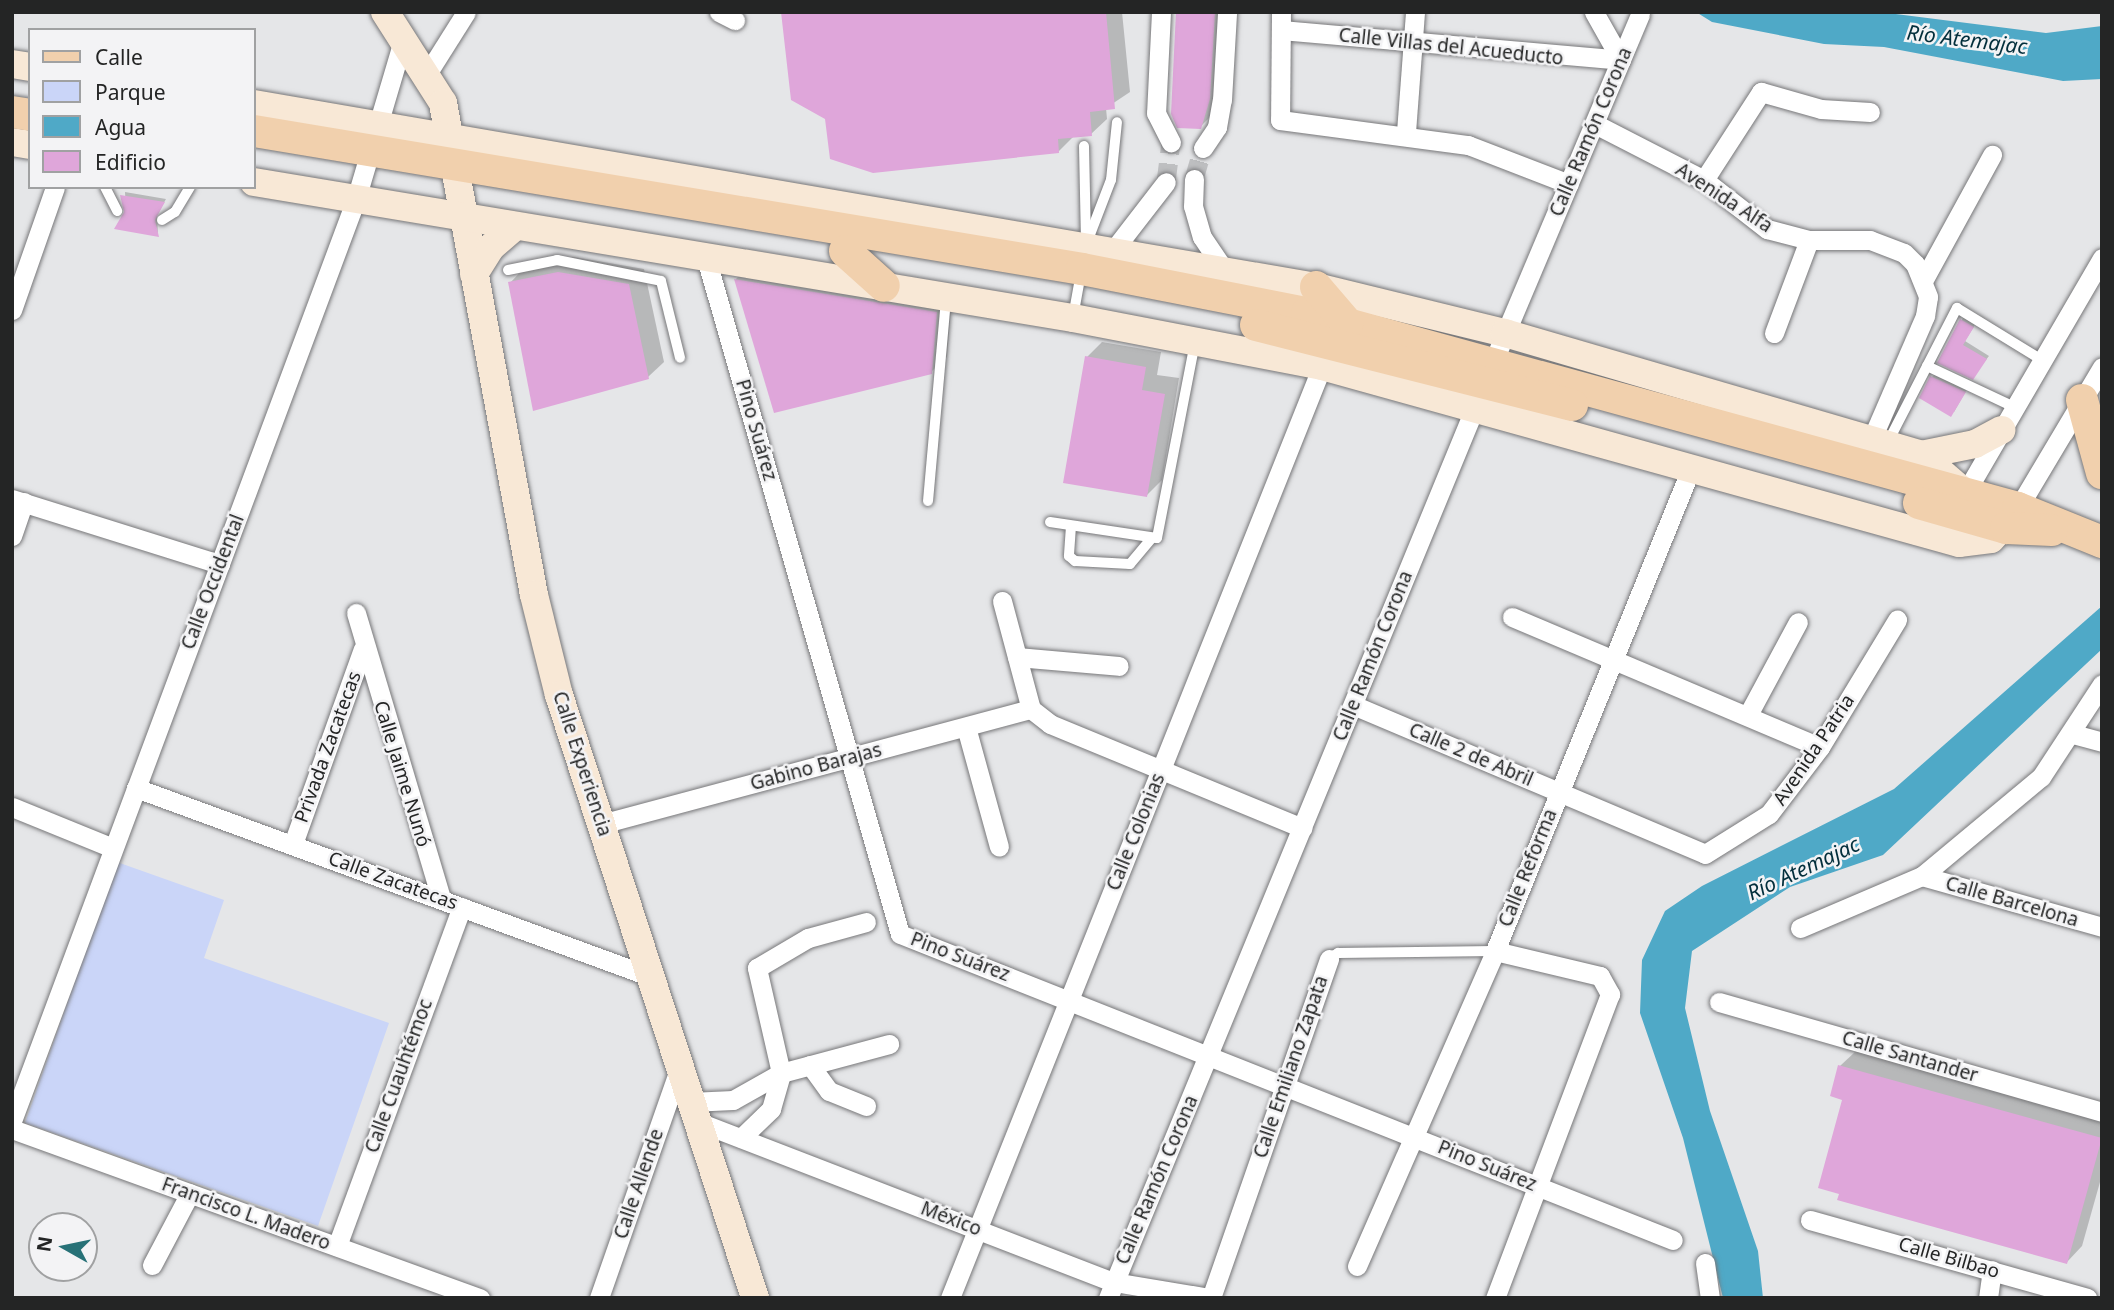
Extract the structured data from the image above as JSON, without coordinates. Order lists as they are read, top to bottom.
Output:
{
  "streets": {
    "street": [
      "Calle Villas del Acueducto",
      "Calle Ramón Corona",
      "Avenida Alfa",
      "Pino Suárez",
      "Calle Occidental",
      "Privada Zacatecas",
      "Avenida Patria",
      "Calle 2 de Abril",
      "Calle Experiencia",
      "Gabino Barajas",
      "Calle Jaime Nunó",
      "Calle Colonias",
      "Calle Reforma",
      "Calle Zacatecas",
      "Calle Barcelona",
      "Calle Santander",
      "Calle Emiliano Zapata",
      "Calle Cuauhtémoc",
      "Calle Allende",
      "Francisco L. Madero",
      "México",
      "Calle Bilbao"
    ]
  },
  "crossings": [
    ["Calle Villas del Acueducto", "Calle Ramón Corona"],
    ["Calle Ramón Corona", "Avenida Alfa"],
    ["Calle Ramón Corona", "Pino Suárez"],
    ["Calle Ramón Corona", "Calle 2 de Abril"],
    ["Calle Ramón Corona", "México"],
    ["Pino Suárez", "Gabino Barajas"],
    ["Pino Suárez", "Calle Colonias"],
    ["Pino Suárez", "Calle Reforma"],
    ["Pino Suárez", "Calle Emiliano Zapata"],
    ["Calle Occidental", "Calle Experiencia"],
    ["Calle Occidental", "Calle Zacatecas"],
    ["Privada Zacatecas", "Calle Jaime Nunó"],
    ["Privada Zacatecas", "Calle Zacatecas"],
    ["Avenida Patria", "Calle 2 de Abril"],
    ["Calle 2 de Abril", "Calle Reforma"],
    ["Calle Experiencia", "Gabino Barajas"],
    ["Calle Experiencia", "Calle Zacatecas"],
    ["Calle Experiencia", "Calle Allende"],
    ["Calle Experiencia", "México"],
    ["Calle Jaime Nunó", "Calle Zacatecas"],
    ["Calle Colonias", "México"],
    ["Calle Reforma", "Calle Emiliano Zapata"],
    ["Calle Zacatecas", "Calle Cuauhtémoc"],
    ["Calle Emiliano Zapata", "México"],
    ["Calle Cuauhtémoc", "Francisco L. Madero"]
  ],
  "water": ["Río Atemajac"],
  "legend": [
    "Calle",
    "Parque",
    "Agua",
    "Edificio"
  ],
  "north": "left"
}
